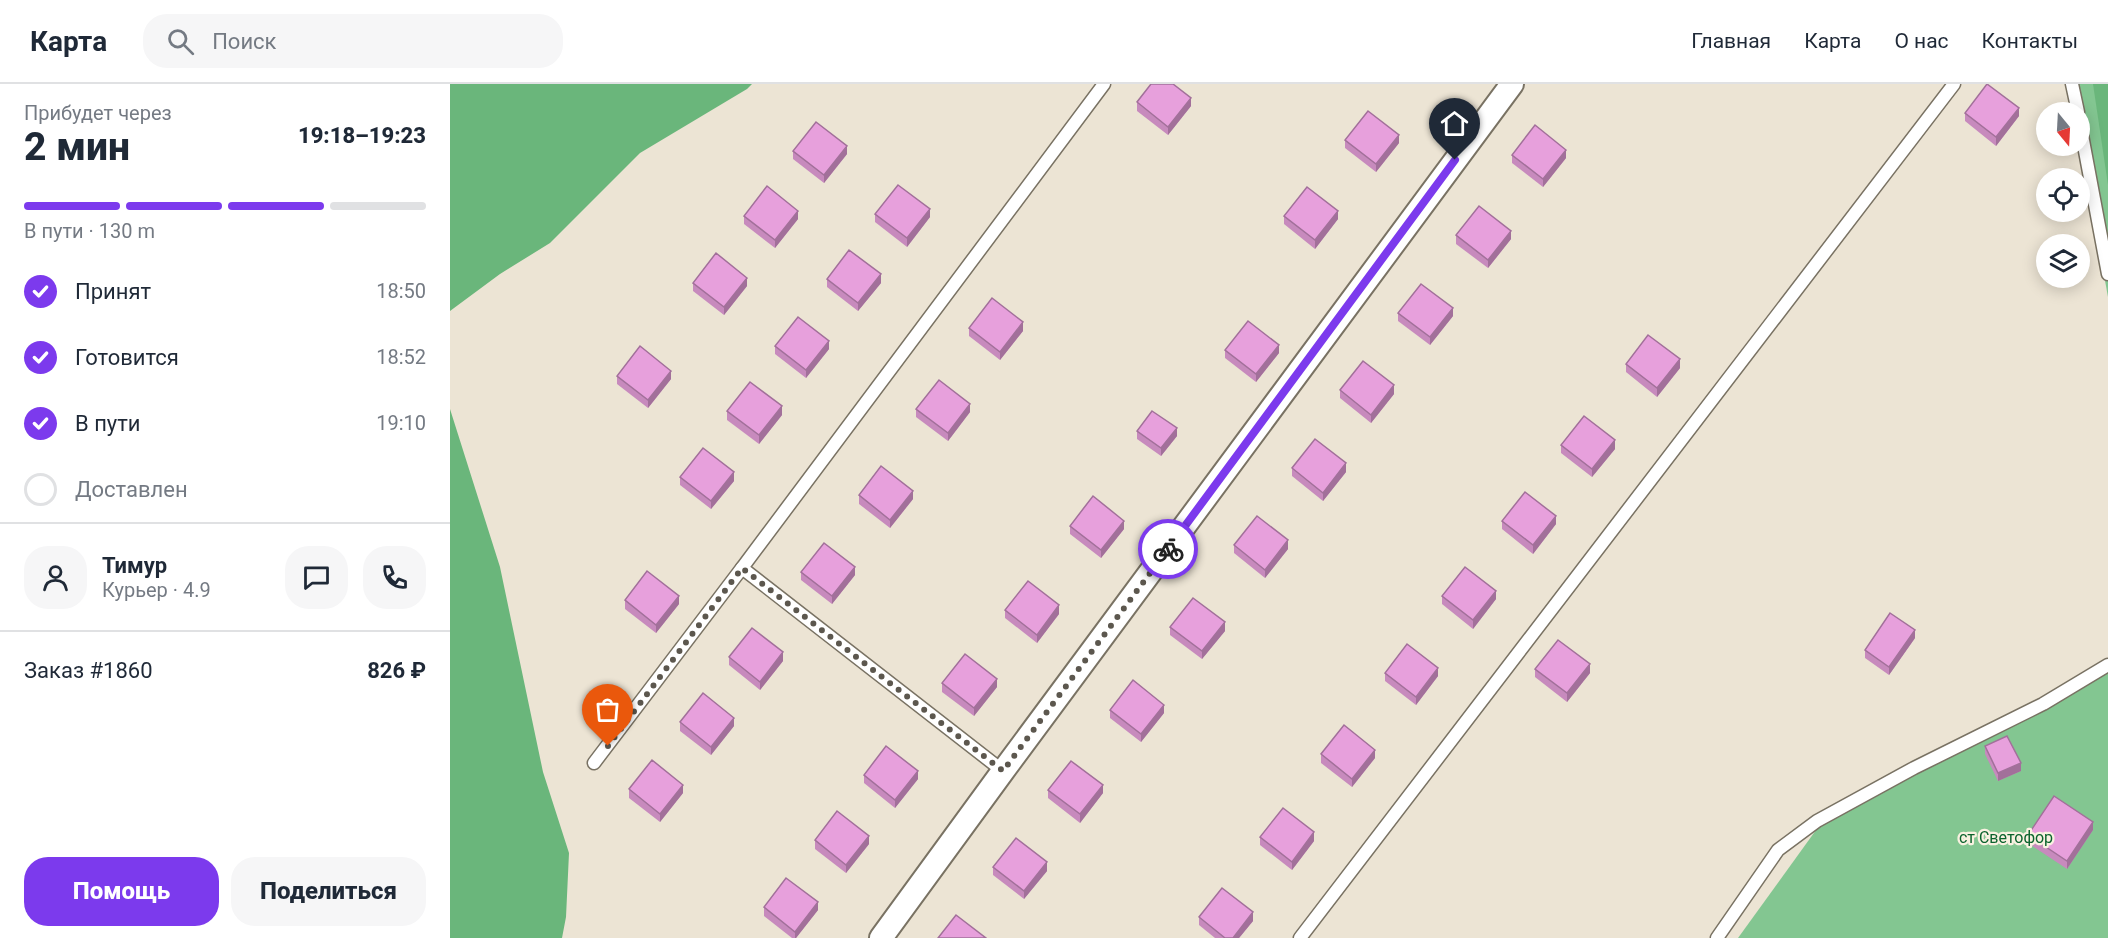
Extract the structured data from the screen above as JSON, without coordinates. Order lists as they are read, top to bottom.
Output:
{
  "parks": ["ст Светофор"],
  "north": "bottom",
  "page": {
    "header": "Карта",
    "search": "Поиск",
    "nav": [
      "Главная",
      "Карта",
      "О нас",
      "Контакты"
    ],
    "heading": ["2 мин", "Прибудет через", "19:18–19:23"],
    "panel": [
      "Тимур",
      "Курьер · 4.9",
      "Заказ #1860",
      "826 ₽"
    ],
    "bar": "В пути · 130 m",
    "list": [
      ["Принят", "18:50"],
      ["Готовится", "18:52"],
      ["В пути", "19:10"],
      "Доставлен"
    ],
    "buttons": ["Помощь", "Поделиться"]
  }
}
